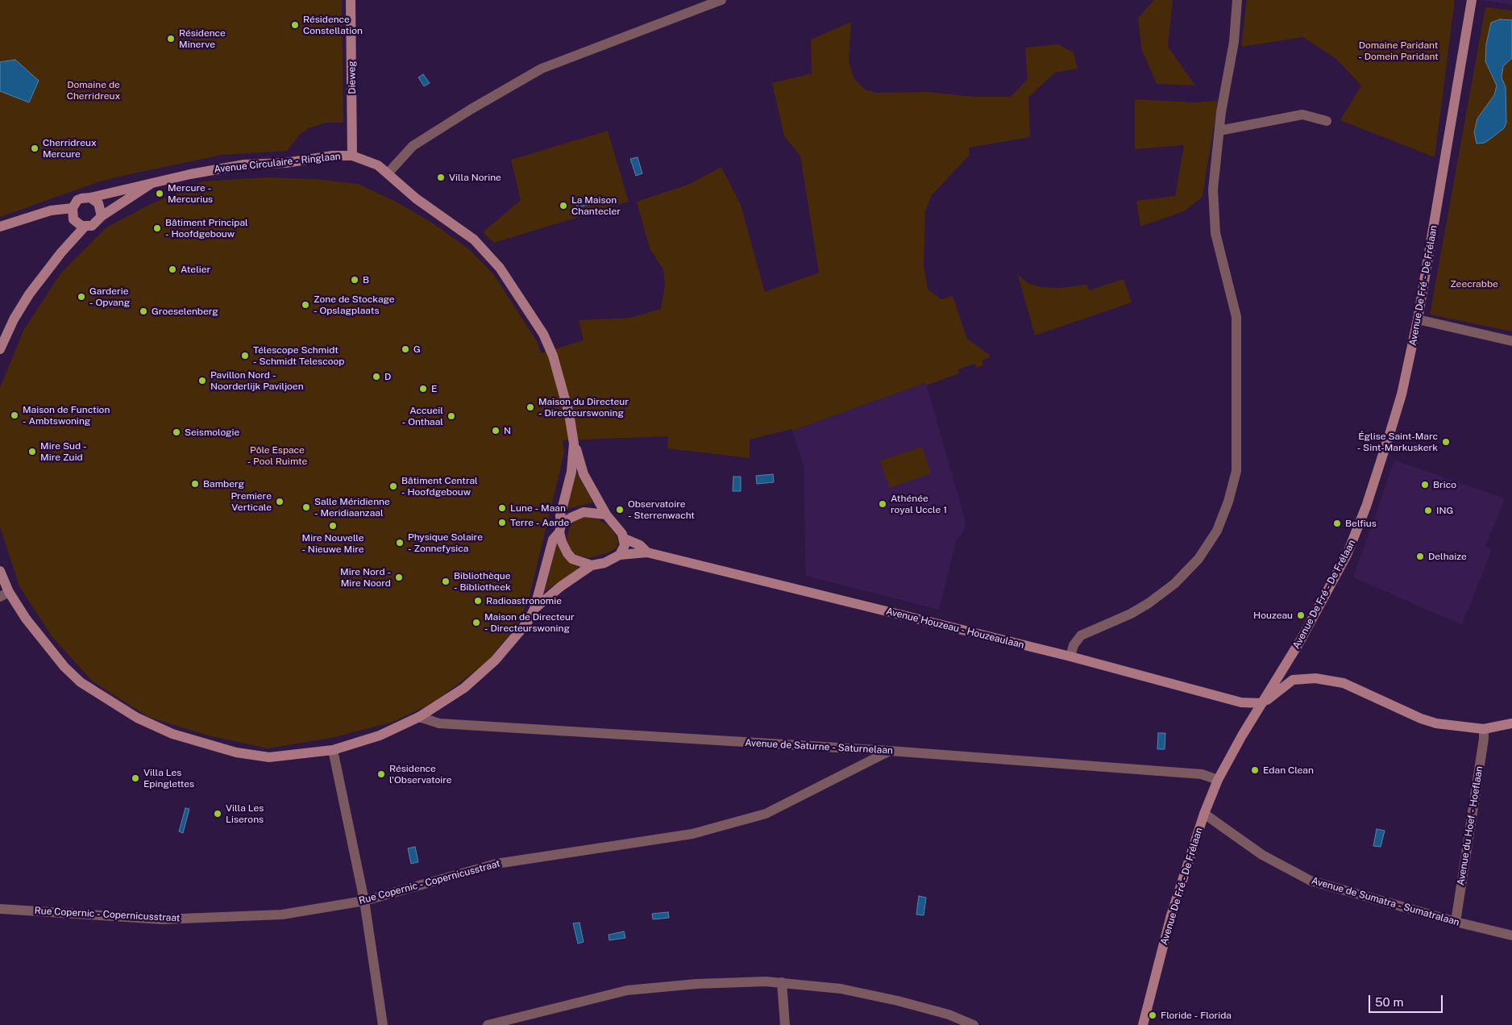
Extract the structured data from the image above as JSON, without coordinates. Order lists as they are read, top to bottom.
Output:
{
  "streets": {
    "street": [
      "Dieweg",
      "Avenue Circulaire - Ringlaan",
      "Avenue De Fré - De Frélaan",
      "Avenue Houzeau - Houzeaulaan",
      "Avenue de Saturne - Saturnelaan",
      "Avenue du Hoef - Hoeflaan",
      "Rue Copernic - Copernicusstraat",
      "Avenue de Sumatra - Sumatralaan"
    ]
  },
  "crossings": [
    ["Dieweg", "Avenue Circulaire - Ringlaan"],
    ["Avenue Circulaire - Ringlaan", "Avenue Houzeau - Houzeaulaan"],
    ["Avenue Circulaire - Ringlaan", "Avenue de Saturne - Saturnelaan"],
    ["Avenue De Fré - De Frélaan", "Avenue Houzeau - Houzeaulaan"],
    ["Avenue De Fré - De Frélaan", "Avenue de Saturne - Saturnelaan"],
    ["Avenue De Fré - De Frélaan", "Avenue de Sumatra - Sumatralaan"],
    ["Avenue de Saturne - Saturnelaan", "Rue Copernic - Copernicusstraat"],
    ["Avenue du Hoef - Hoeflaan", "Avenue de Sumatra - Sumatralaan"]
  ],
  "parks": [
    "Domaine Paridant - Domein Paridant",
    "Domaine de Cherridreux",
    "Zeecrabbe",
    "Pôle Espace - Pool Ruimte"
  ],
  "places": [
    "Résidence Constellation",
    "Résidence Minerve",
    "Cherridreux Mercure",
    "Villa Norine",
    "Mercure - Mercurius",
    "La Maison Chantecler",
    "Bâtiment Principal - Hoofdgebouw",
    "Atelier",
    "B",
    "Garderie - Opvang",
    "Zone de Stockage - Opslagplaats",
    "Groeselenberg",
    "G",
    "Télescope Schmidt - Schmidt Telescoop",
    "D",
    "Pavillon Nord - Noorderlijk Paviljoen",
    "E",
    "Maison du Directeur - Directeurswoning",
    "Maison de Function - Ambtswoning",
    "Accueil - Onthaal",
    "N",
    "Seismologie",
    "Église Saint-Marc - Sint-Markuskerk",
    "Mire Sud - Mire Zuid",
    "Bamberg",
    "Brico",
    "Bâtiment Central - Hoofdgebouw",
    "Premiere Verticale",
    "Athénée royal Uccle 1",
    "Salle Méridienne - Meridiaanzaal",
    "Lune - Maan",
    "Observatoire - Sterrenwacht",
    "ING",
    "Terre - Aarde",
    "Belfius",
    "Mire Nouvelle - Nieuwe Mire",
    "Physique Solaire - Zonnefysica",
    "Delhaize",
    "Mire Nord - Mire Noord",
    "Bibliothèque - Bibliotheek",
    "Radioastronomie",
    "Houzeau",
    "Maison de Directeur - Directeurswoning",
    "Edan Clean",
    "Résidence l'Observatoire",
    "Villa Les Epinglettes",
    "Villa Les Liserons",
    "Floride - Florida"
  ],
  "scale_bar": "50 m"
}
